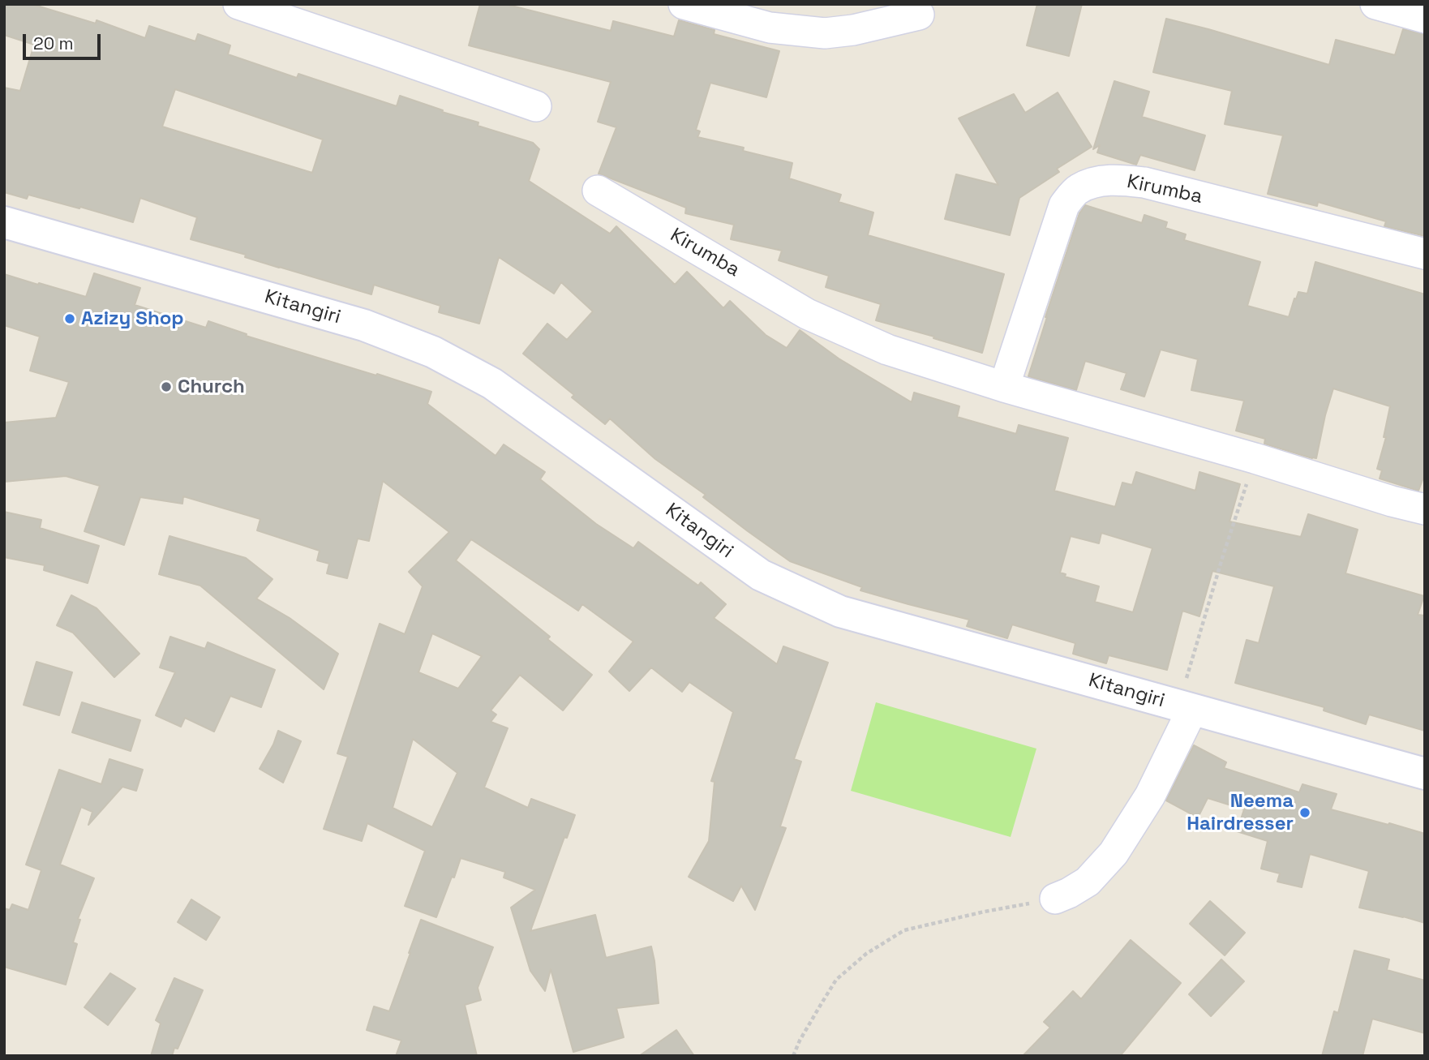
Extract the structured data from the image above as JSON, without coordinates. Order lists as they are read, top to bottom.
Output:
{
  "streets": {
    "main road": ["Kitangiri"],
    "street": ["Kirumba"]
  },
  "places": ["Azizy Shop", "Church", "Neema Hairdresser"],
  "scale_bar": "20 m"
}
